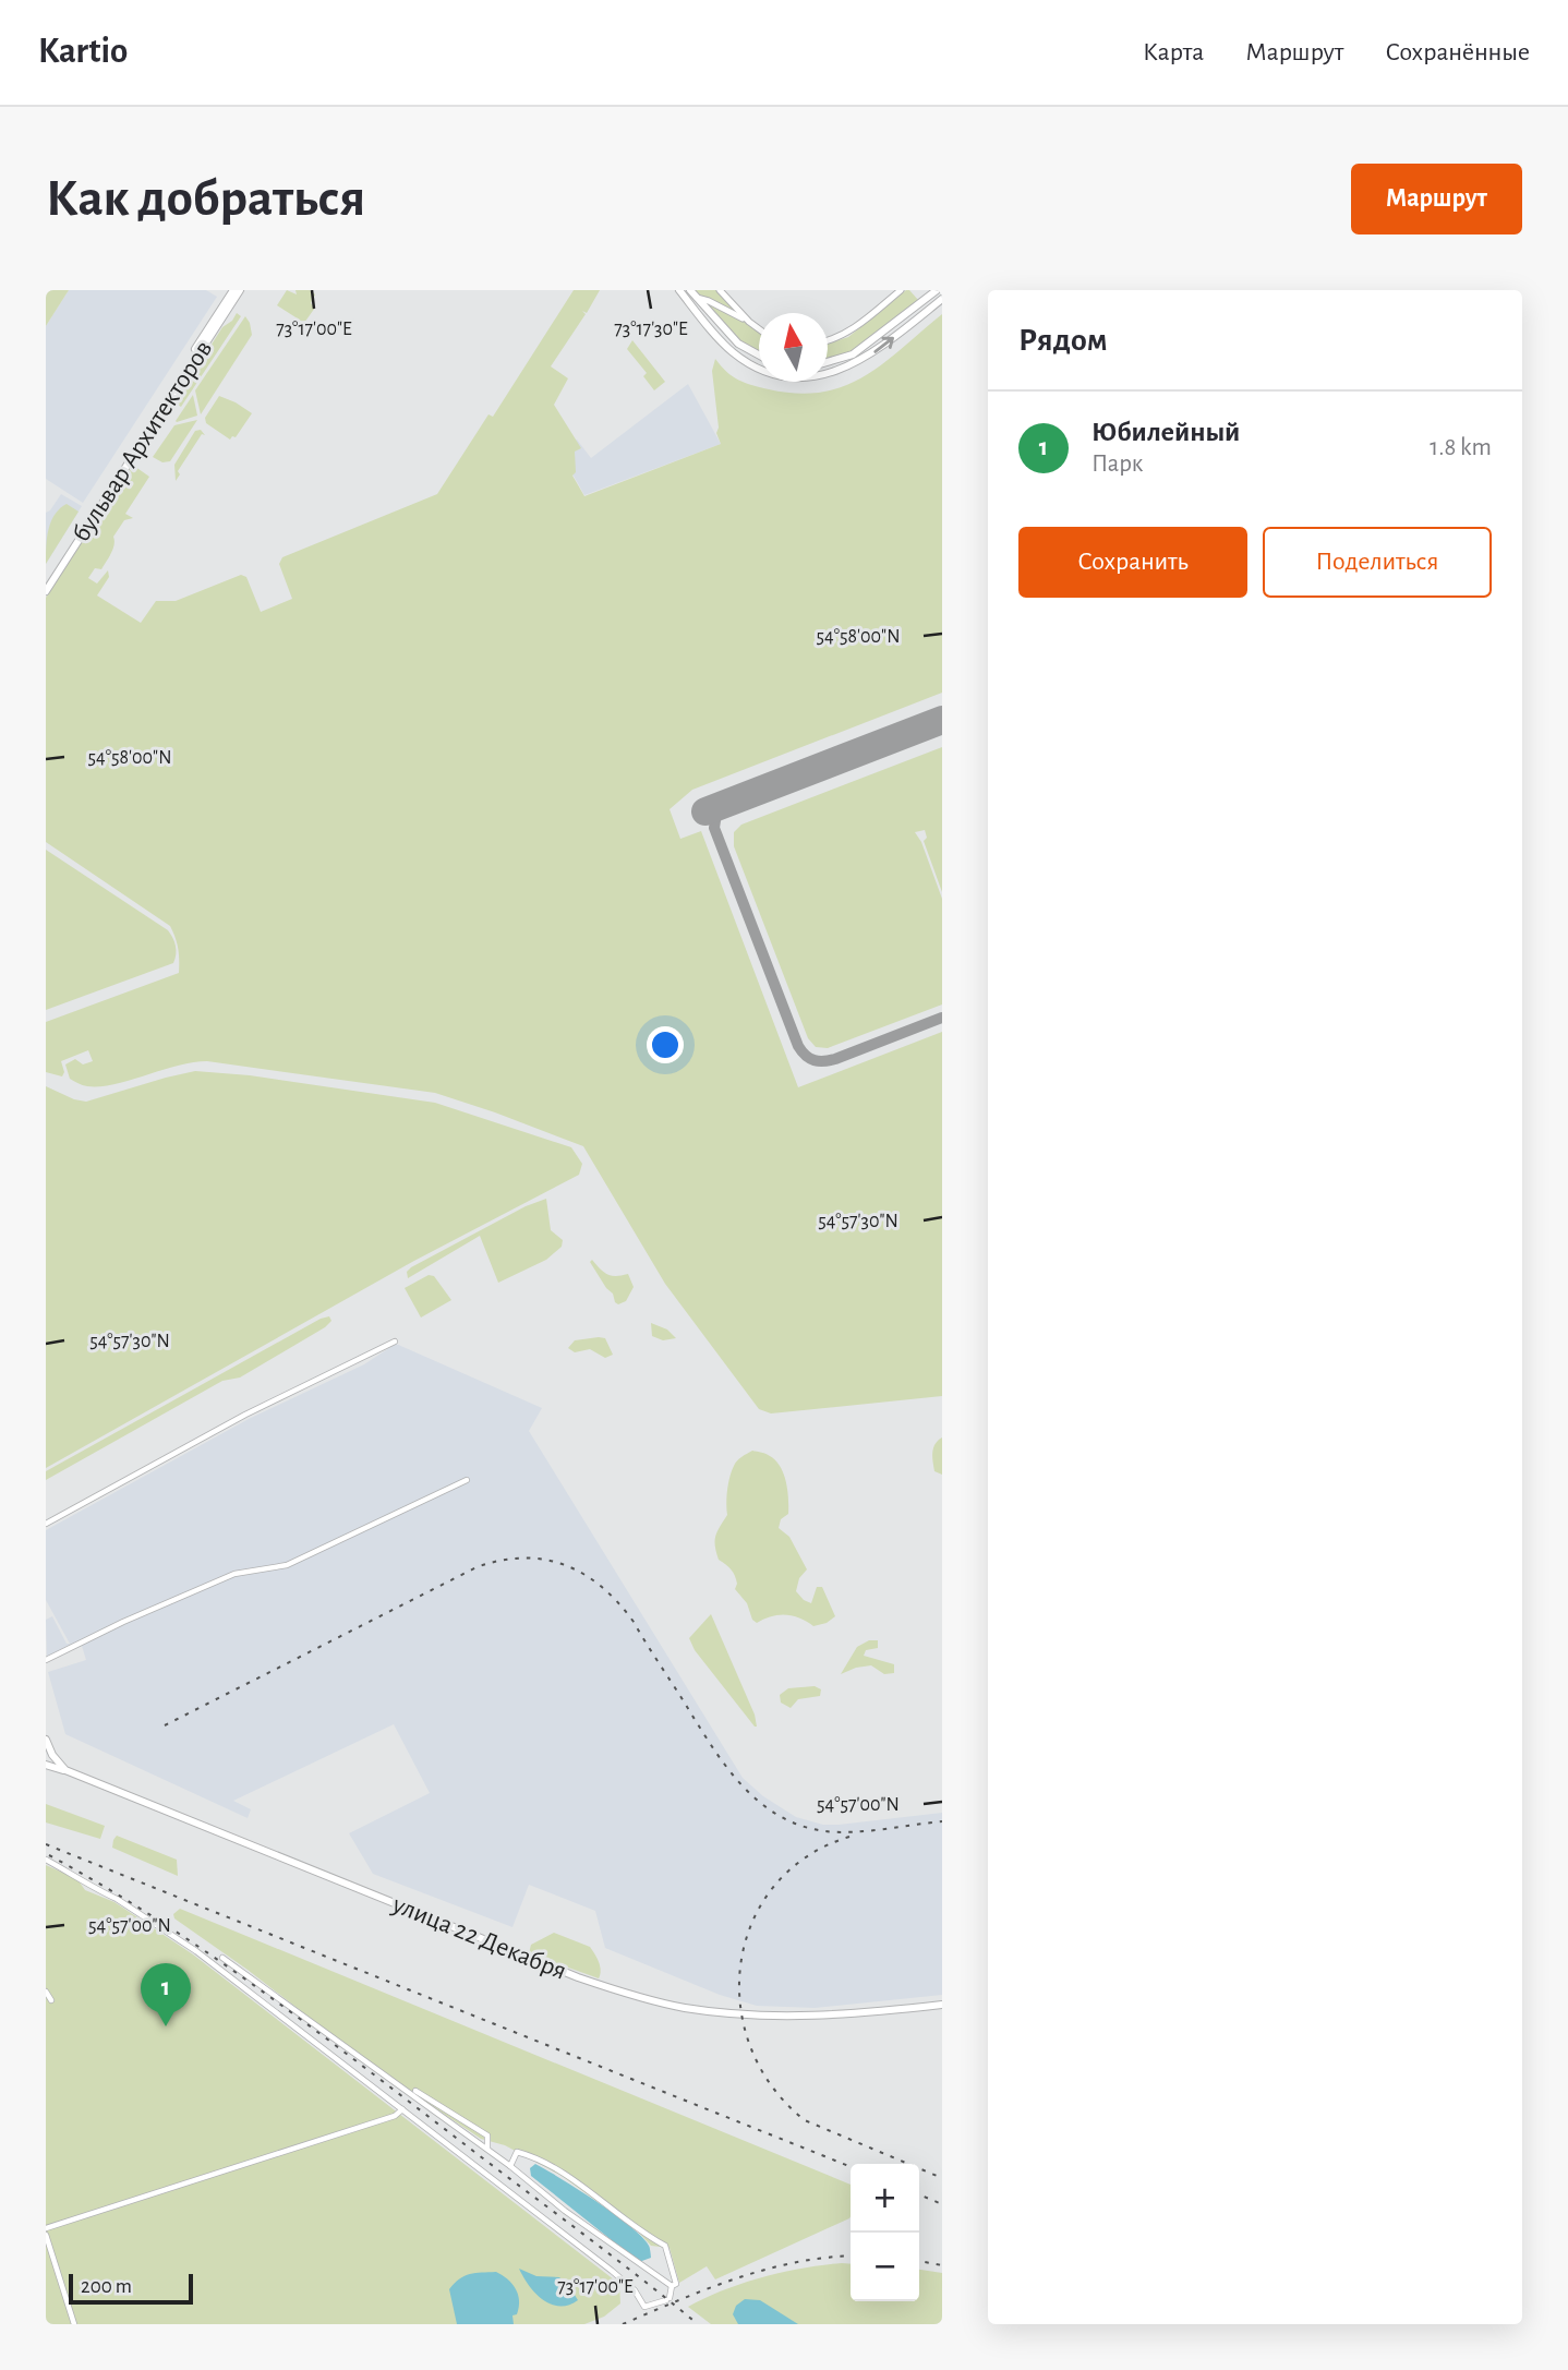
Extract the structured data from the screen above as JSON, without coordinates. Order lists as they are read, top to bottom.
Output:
{
  "streets": {
    "main road": ["бульвар Архитекторов", "улица 22 Декабря"]
  },
  "scale_bar": "200 m",
  "north": "top",
  "page": {
    "header": "Kartio",
    "nav": ["Карта", "Маршрут", "Сохранённые"],
    "buttons": [
      "Маршрут",
      ["Сохранить", "Поделиться"]
    ],
    "title": "Как добраться",
    "heading": "Рядом",
    "list": [
      {
        "mark": "1",
        "name": "Юбилейный",
        "note": "Парк",
        "value": "1.8 km"
      }
    ],
    "pins": "1",
    "map_buttons": ["+", "−"],
    "scale": "200 m"
  },
  "coordinates": [
    "73°17'00\"E",
    "73°17'30\"E",
    "54°58'00\"N",
    "54°57'30\"N",
    "54°57'00\"N"
  ]
}
